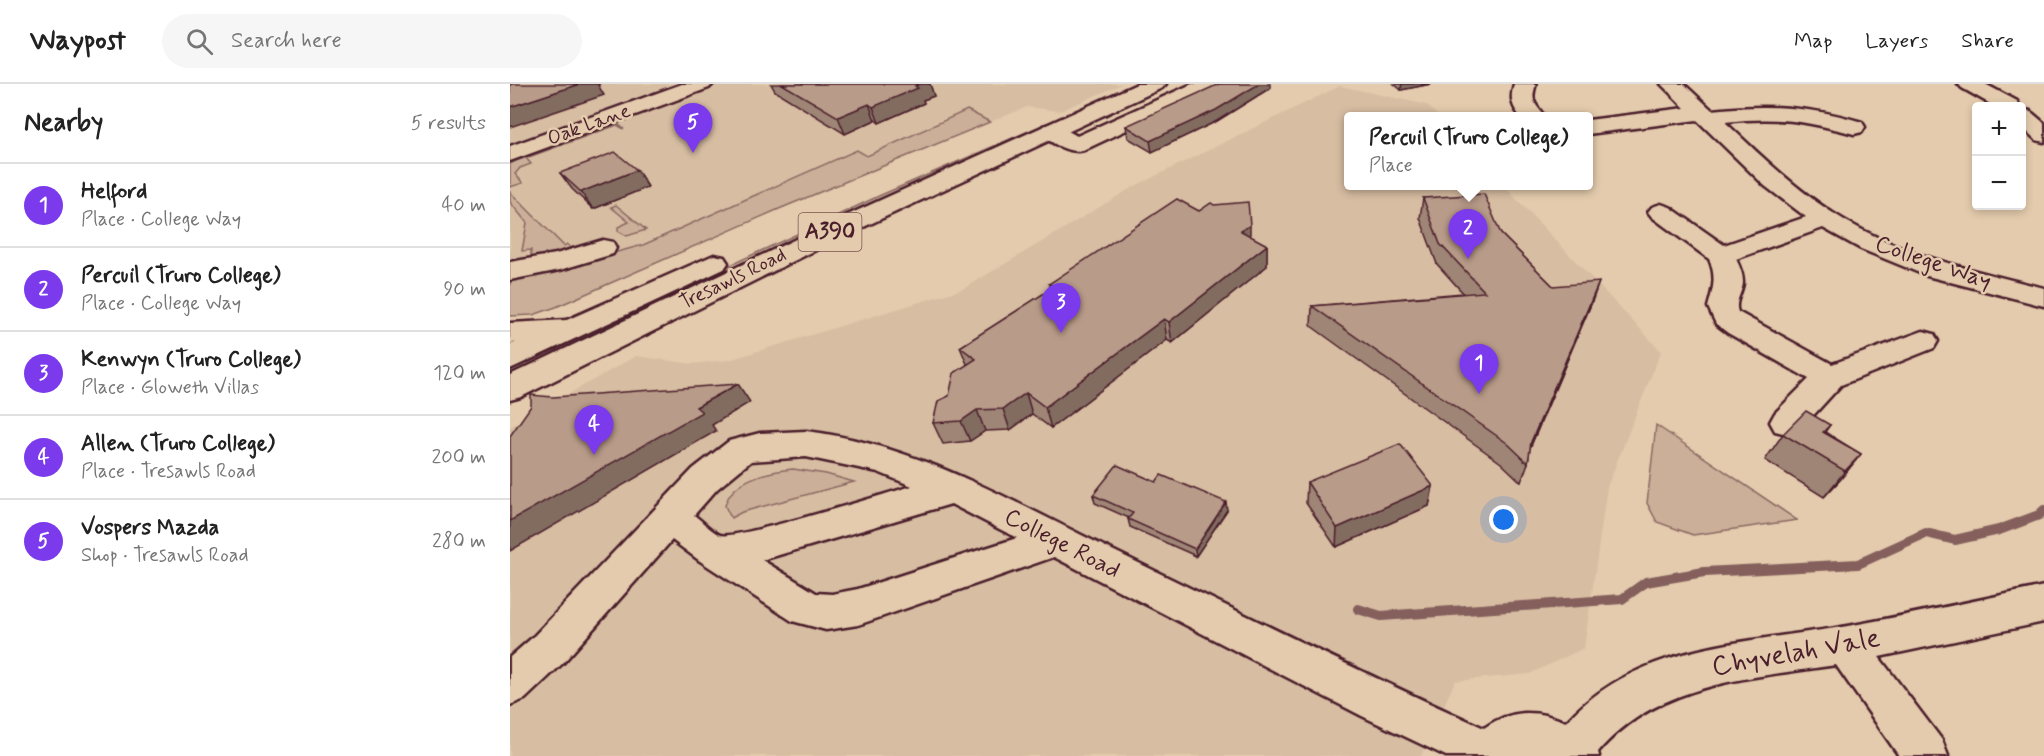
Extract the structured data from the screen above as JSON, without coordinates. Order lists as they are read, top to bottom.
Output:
{
  "streets": {
    "main road": [
      "Oak Lane",
      "A390",
      "College Way",
      "Tresawls Road",
      "College Road",
      "Chyvelah Vale"
    ]
  },
  "crossings": [
    ["College Road", "Chyvelah Vale"]
  ],
  "page": {
    "header": "Waypost",
    "search": "Search here",
    "nav": ["Map", "Layers", "Share"],
    "heading": ["Nearby", "5 results"],
    "map_buttons": ["+", "−"],
    "pins": [
      "5",
      "2",
      "3",
      "1",
      "4"
    ],
    "popup": ["Percuil (Truro College)", "Place"],
    "list": [
      {
        "mark": "1",
        "name": "Helford",
        "note": "Place · College Way",
        "value": "40 m"
      },
      {
        "mark": "2",
        "name": "Percuil (Truro College)",
        "note": "Place · College Way",
        "value": "90 m"
      },
      {
        "mark": "3",
        "name": "Kenwyn (Truro College)",
        "note": "Place · Gloweth Villas",
        "value": "120 m"
      },
      {
        "mark": "4",
        "name": "Allen (Truro College)",
        "note": "Place · Tresawls Road",
        "value": "200 m"
      },
      {
        "mark": "5",
        "name": "Vospers Mazda",
        "note": "Shop · Tresawls Road",
        "value": "280 m"
      }
    ]
  }
}
